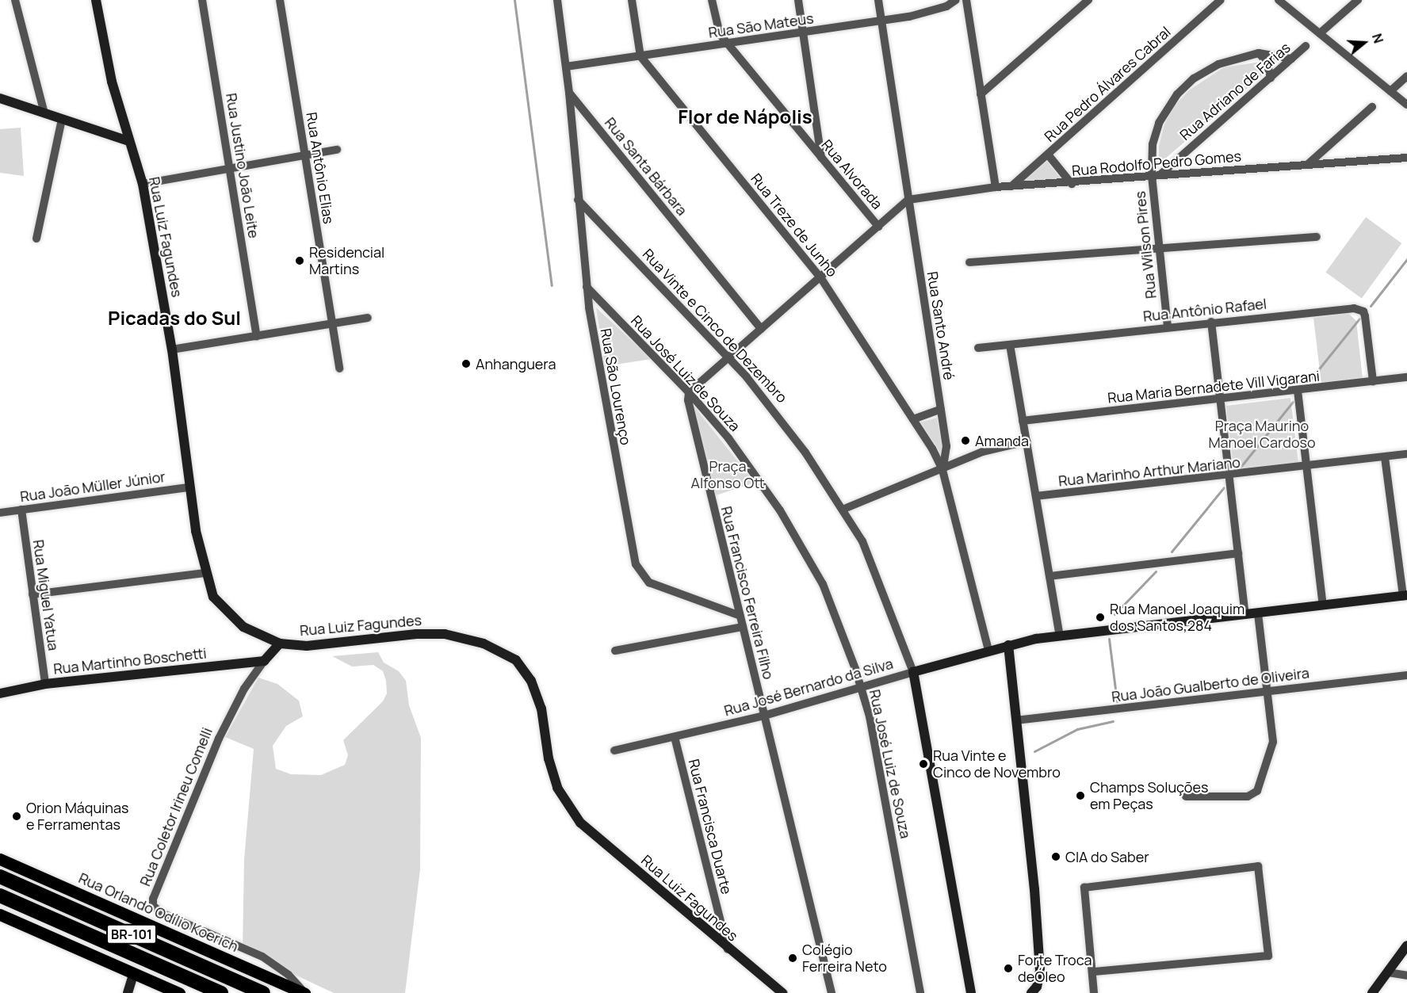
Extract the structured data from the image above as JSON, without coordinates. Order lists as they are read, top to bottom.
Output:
{
  "streets": {
    "highway": ["BR-101"],
    "main road": [
      "Rua Luiz Fagundes",
      "Rua Vinte e Cinco de Dezembro",
      "Rua Martinho Boschetti",
      "Rua José Bernardo da Silva",
      "Rua Coletor Irineu Comelli",
      "Rua Orlando Odílio Koerich"
    ],
    "street": [
      "Rua São Mateus",
      "Rua Pedro Álvares Cabral",
      "Rua Adriano de Farias",
      "Rua Rodolfo Pedro Gomes",
      "Rua Justino João Leite",
      "Rua Santa Bárbara",
      "Rua Antônio Elias",
      "Rua Alvorada",
      "Rua Treze de Junho",
      "Rua Wilson Pires",
      "Rua Antônio Rafael",
      "Rua Santo André",
      "Rua José Luiz de Souza",
      "Rua São Lourenço",
      "Rua Maria Bernadete Vill Vigarani",
      "Rua Marinho Arthur Mariano",
      "Rua João Müller Júnior",
      "Rua Francisco Ferreira Filho",
      "Rua Miguel Yatua",
      "Rua João Gualberto de Oliveira",
      "Rua Francisca Duarte"
    ]
  },
  "crossings": [
    ["Rua São Mateus", "Rua Alvorada"],
    ["Rua São Mateus", "Rua Treze de Junho"],
    ["Rua São Mateus", "Rua Santo André"],
    ["Rua Pedro Álvares Cabral", "Rua Rodolfo Pedro Gomes"],
    ["Rua Adriano de Farias", "Rua Rodolfo Pedro Gomes"],
    ["Rua Adriano de Farias", "Rua Wilson Pires"],
    ["Rua Rodolfo Pedro Gomes", "Rua Wilson Pires"],
    ["Rua Rodolfo Pedro Gomes", "Rua Santo André"],
    ["Rua Santa Bárbara", "Rua São Lourenço"],
    ["Rua Treze de Junho", "Rua Santo André"],
    ["Rua Luiz Fagundes", "Rua João Müller Júnior"],
    ["Rua Luiz Fagundes", "Rua Coletor Irineu Comelli"],
    ["Rua Luiz Fagundes", "Rua Francisca Duarte"],
    ["Rua Wilson Pires", "Rua Antônio Rafael"],
    ["Rua Antônio Rafael", "Rua Maria Bernadete Vill Vigarani"],
    ["Rua Vinte e Cinco de Dezembro", "Rua São Lourenço"],
    ["Rua Vinte e Cinco de Dezembro", "Rua José Bernardo da Silva"],
    ["Rua Santo André", "Rua José Bernardo da Silva"],
    ["Rua José Luiz de Souza", "Rua São Lourenço"],
    ["Rua José Luiz de Souza", "Rua Francisco Ferreira Filho"],
    ["Rua José Luiz de Souza", "Rua José Bernardo da Silva"],
    ["Rua São Lourenço", "Rua Francisco Ferreira Filho"],
    ["Rua João Müller Júnior", "Rua Miguel Yatua"],
    ["Rua Francisco Ferreira Filho", "Rua José Bernardo da Silva"],
    ["Rua Miguel Yatua", "Rua Martinho Boschetti"],
    ["Rua Martinho Boschetti", "Rua Coletor Irineu Comelli"],
    ["Rua José Bernardo da Silva", "Rua Francisca Duarte"],
    ["Rua Coletor Irineu Comelli", "Rua Orlando Odílio Koerich"]
  ],
  "districts": ["Flor de Nápolis", "Picadas do Sul"],
  "parks": ["Praça Maurino Manoel Cardoso", "Praça Alfonso Ott"],
  "places": [
    "Residencial Martins",
    "Anhanguera",
    "Amanda",
    "Rua Manoel Joaquim dos Santos,284",
    "Rua Vinte e Cinco de Novembro",
    "Champs Soluções em Peças",
    "Orion Máquinas e Ferramentas",
    "CIA do Saber",
    "Colégio Ferreira Neto",
    "Forte Troca deÓleo"
  ],
  "north": "right"
}
